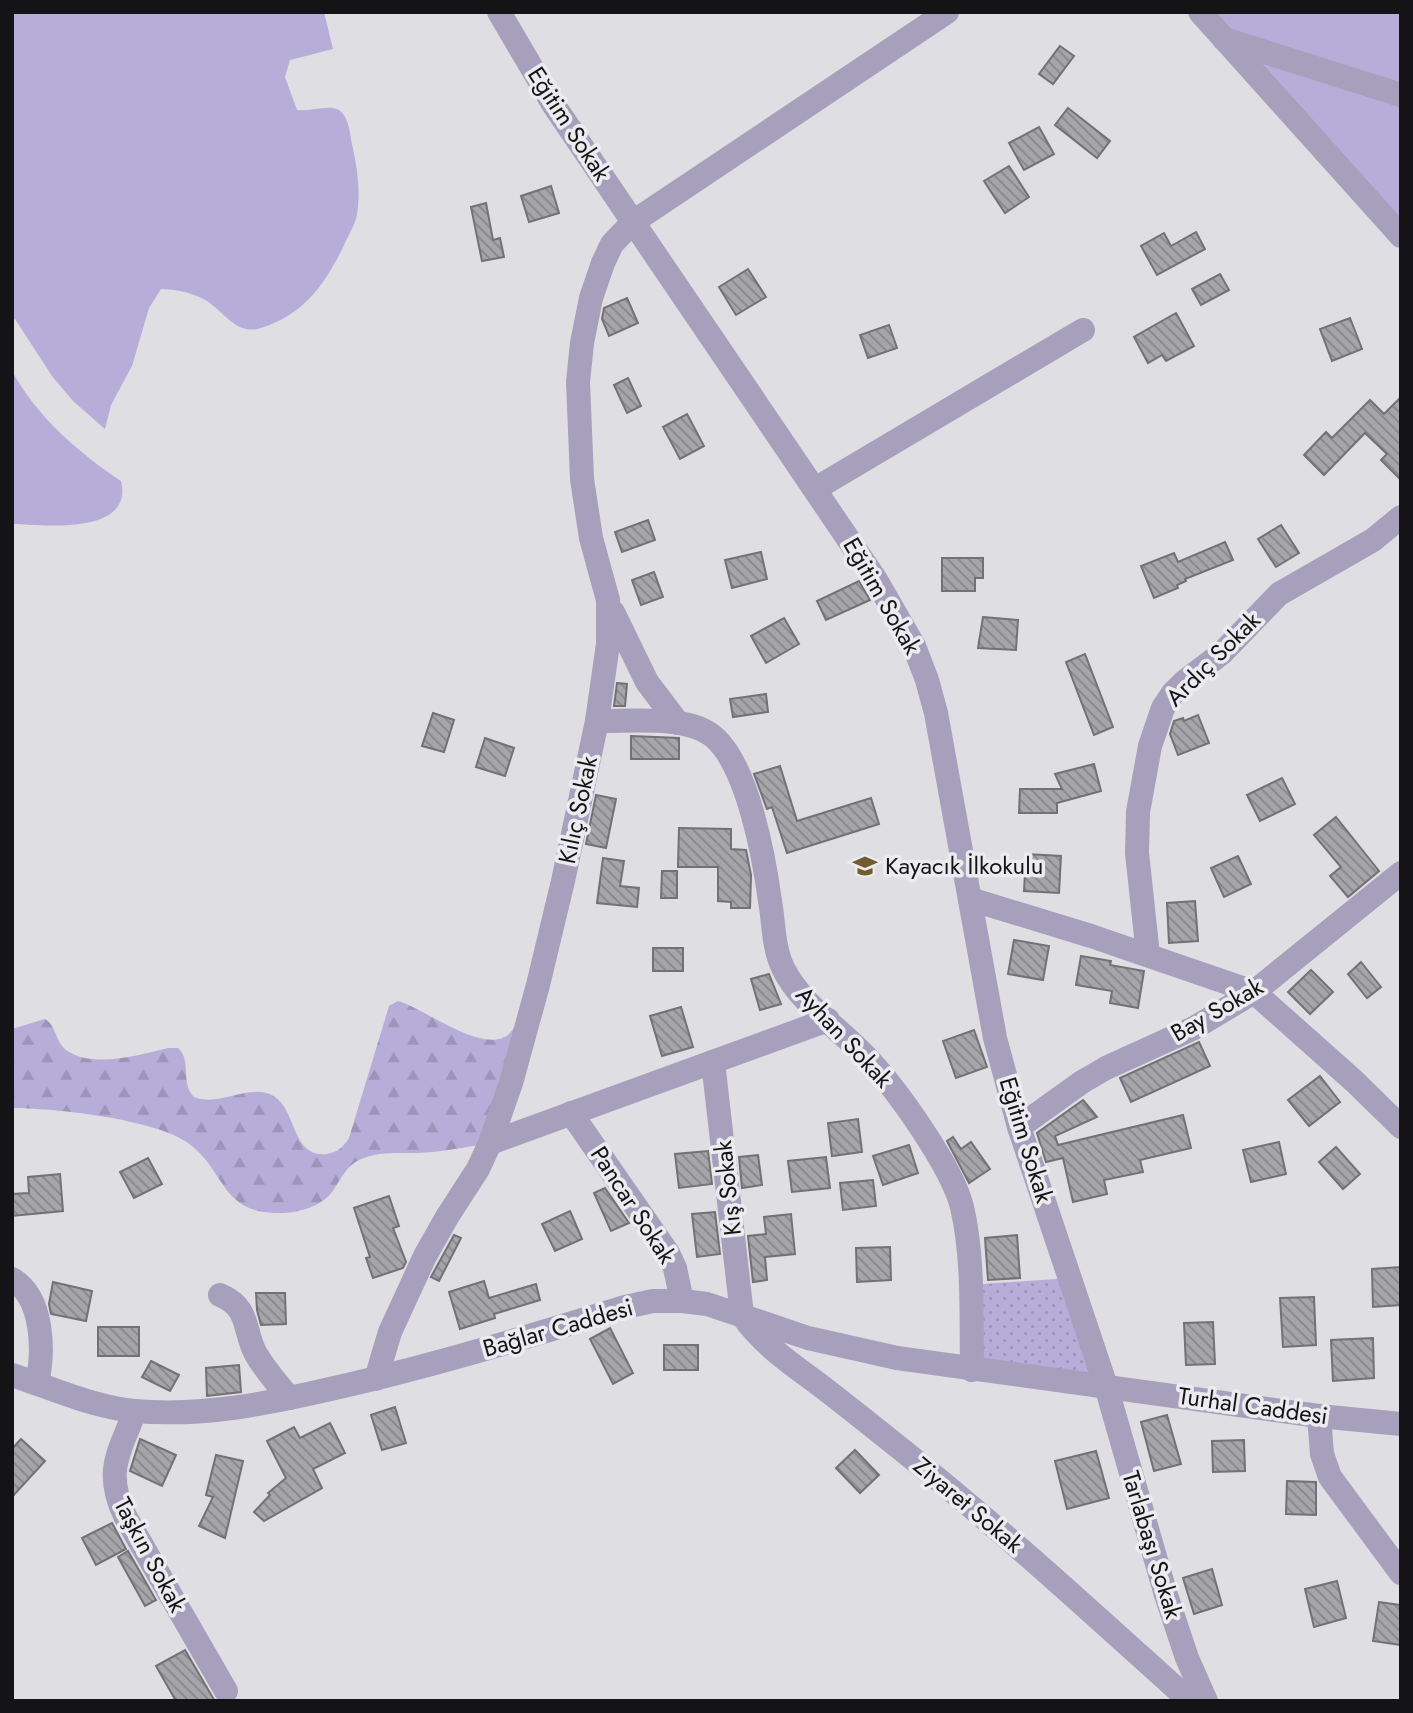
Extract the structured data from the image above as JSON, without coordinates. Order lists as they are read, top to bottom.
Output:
{
  "streets": {
    "street": [
      "Eğitim Sokak",
      "Ardıç Sokak",
      "Kılıç Sokak",
      "Bay Sokak",
      "Ayhan Sokak",
      "Kış Sokak",
      "Pancar Sokak",
      "Bağlar Caddesi",
      "Turhal Caddesi",
      "Ziyaret Sokak",
      "Tarlabaşı Sokak",
      "Taşkın Sokak"
    ]
  },
  "crossings": [
    ["Eğitim Sokak", "Kılıç Sokak"],
    ["Eğitim Sokak", "Bay Sokak"],
    ["Eğitim Sokak", "Bağlar Caddesi"],
    ["Eğitim Sokak", "Turhal Caddesi"],
    ["Eğitim Sokak", "Tarlabaşı Sokak"],
    ["Kılıç Sokak", "Ayhan Sokak"],
    ["Kılıç Sokak", "Bağlar Caddesi"],
    ["Ayhan Sokak", "Bağlar Caddesi"],
    ["Kış Sokak", "Bağlar Caddesi"],
    ["Kış Sokak", "Ziyaret Sokak"],
    ["Pancar Sokak", "Bağlar Caddesi"],
    ["Bağlar Caddesi", "Turhal Caddesi"],
    ["Bağlar Caddesi", "Ziyaret Sokak"],
    ["Bağlar Caddesi", "Tarlabaşı Sokak"],
    ["Bağlar Caddesi", "Taşkın Sokak"],
    ["Turhal Caddesi", "Tarlabaşı Sokak"]
  ],
  "places": {
    "school or university": ["Kayacık İlkokulu"]
  }
}
